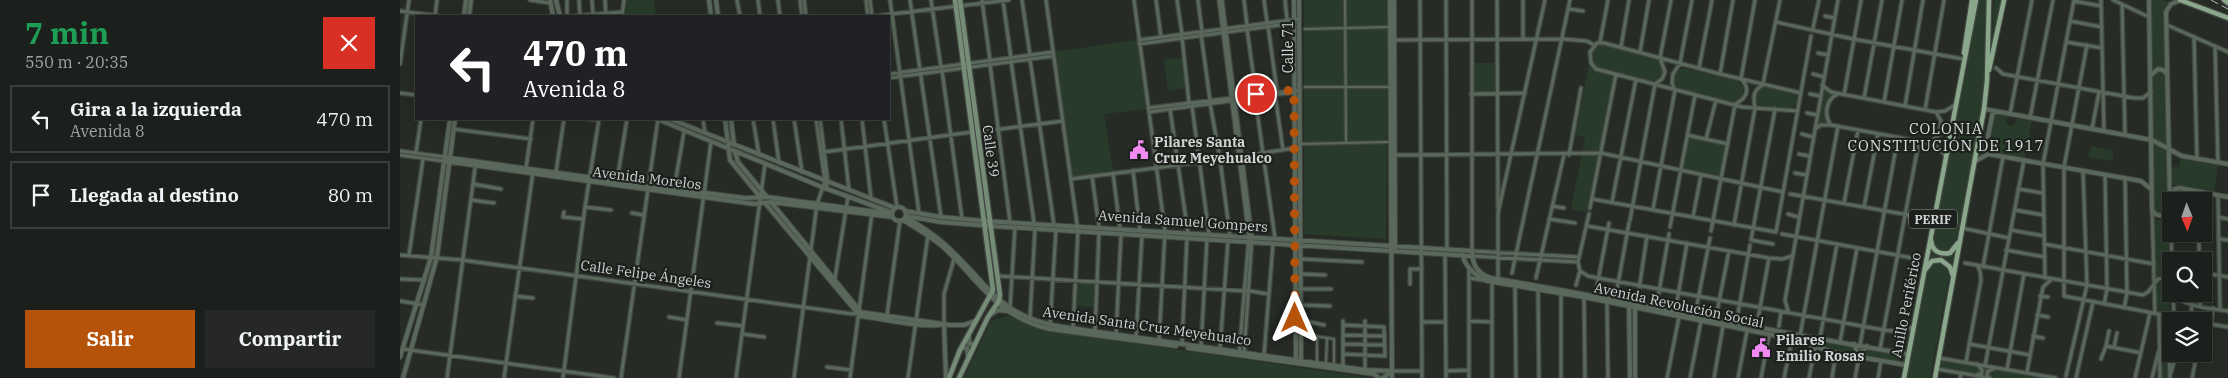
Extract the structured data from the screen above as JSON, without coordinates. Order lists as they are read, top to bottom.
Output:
{
  "streets": {
    "main road": ["Calle 39", "PERIF", "Anillo Periférico"],
    "street": [
      "Calle 71",
      "Avenida Morelos",
      "Avenida Samuel Gompers",
      "Calle Felipe Ángeles",
      "Avenida Revolución Social",
      "Avenida Santa Cruz Meyehualco"
    ]
  },
  "crossings": [
    ["Calle 71", "Avenida Samuel Gompers"],
    ["Calle 71", "Avenida Santa Cruz Meyehualco"],
    ["Calle 39", "Avenida Samuel Gompers"],
    ["Calle 39", "Avenida Santa Cruz Meyehualco"],
    ["Avenida Samuel Gompers", "Avenida Revolución Social"],
    ["Avenida Samuel Gompers", "Avenida Santa Cruz Meyehualco"],
    ["Avenida Revolución Social", "Anillo Periférico"]
  ],
  "districts": ["COLONIA CONSTITUCIÓN DE 1917"],
  "places": {
    "public building": ["Pilares Santa Cruz Meyehualco", "Pilares Emilio Rosas"]
  },
  "north": "bottom",
  "page": {
    "heading": ["7 min", "550 m · 20:35"],
    "turn": ["470 m", "Avenida 8"],
    "list": [
      {
        "name": "Gira a la izquierda",
        "note": "Avenida 8",
        "value": "470 m"
      },
      {
        "name": "Llegada al destino",
        "value": "80 m"
      }
    ],
    "buttons": ["Salir", "Compartir"]
  }
}
